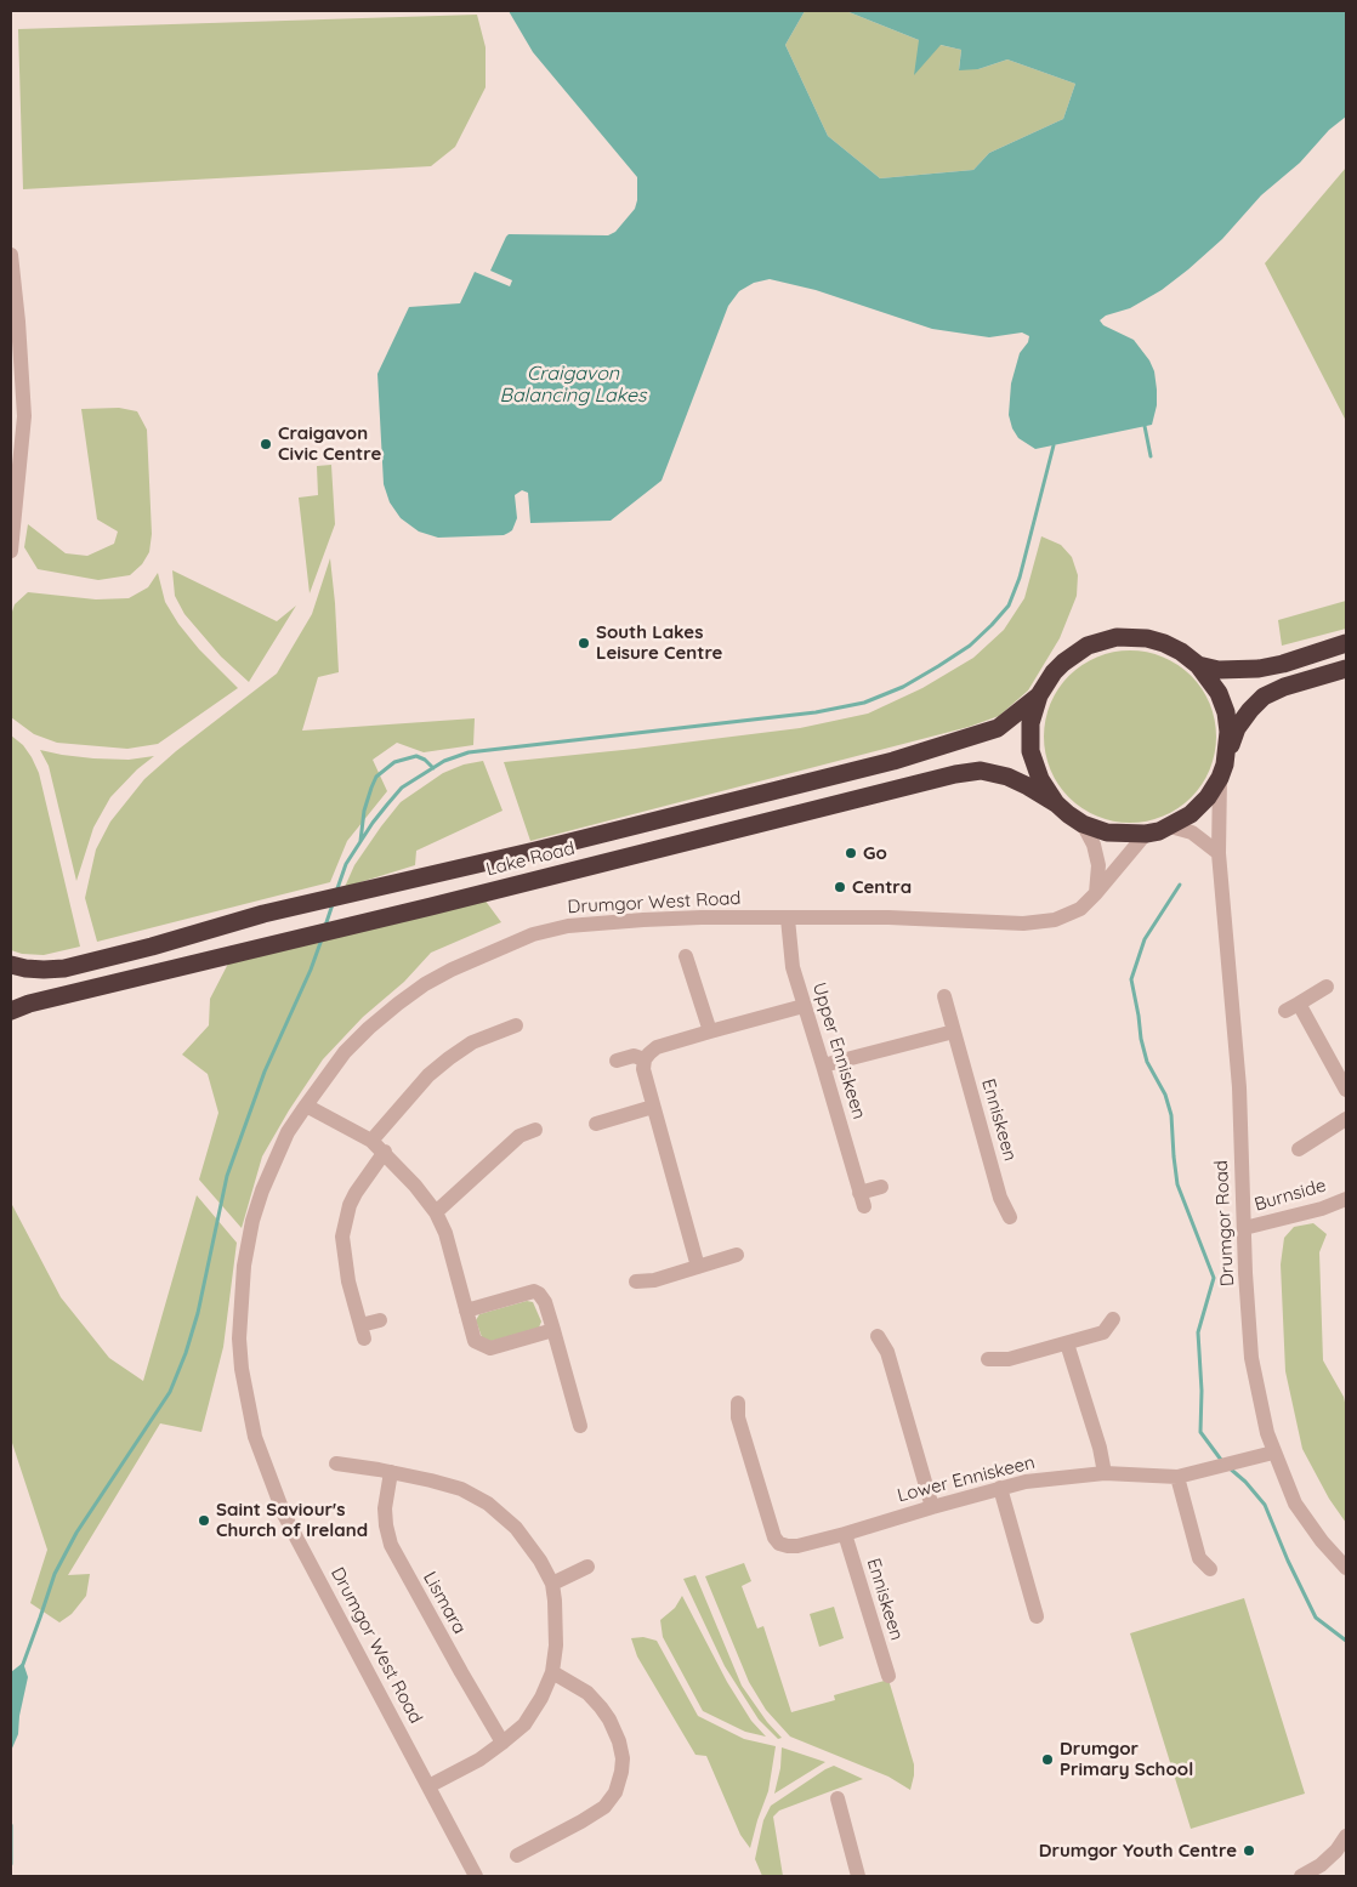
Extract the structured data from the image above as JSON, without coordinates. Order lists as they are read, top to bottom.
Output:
{
  "streets": {
    "highway": ["Lake Road"],
    "street": [
      "Drumgor West Road",
      "Upper Enniskeen",
      "Enniskeen",
      "Burnside",
      "Drumgor Road",
      "Lower Enniskeen",
      "Lismara"
    ]
  },
  "crossings": [
    ["Lake Road", "Drumgor West Road"],
    ["Lake Road", "Drumgor Road"],
    ["Drumgor West Road", "Upper Enniskeen"],
    ["Drumgor West Road", "Drumgor Road"],
    ["Enniskeen", "Lower Enniskeen"],
    ["Burnside", "Drumgor Road"],
    ["Drumgor Road", "Lower Enniskeen"]
  ],
  "water": ["Craigavon Balancing Lakes"],
  "places": [
    "Craigavon Civic Centre",
    "South Lakes Leisure Centre",
    "Go",
    "Centra",
    "Saint Saviour's Church of Ireland",
    "Drumgor Primary School",
    "Drumgor Youth Centre"
  ]
}
